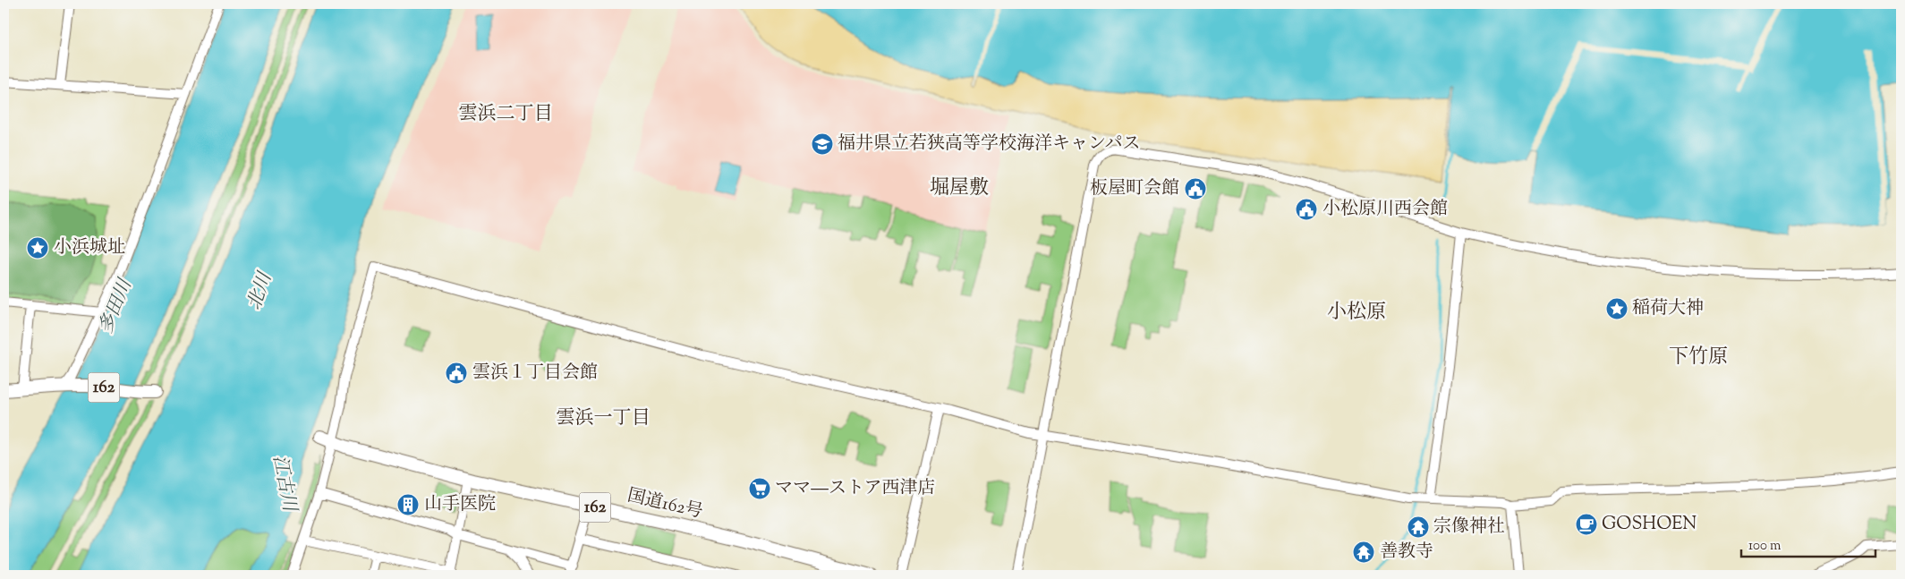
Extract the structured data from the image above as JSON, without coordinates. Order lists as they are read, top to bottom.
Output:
{
  "streets": {
    "highway": ["162", "国道162号"]
  },
  "districts": [
    "雲浜二丁目",
    "堀屋敷",
    "小松原",
    "下竹原",
    "雲浜一丁目"
  ],
  "water": ["北川", "多田川", "江古川"],
  "places": {
    "school or university": ["福井県立若狭高等学校海洋キャンパス"],
    "public building": ["板屋町会館", "小松原川西会館", "雲浜１丁目会館"],
    "place": ["小浜城址", "稲荷大神"],
    "supermarket": ["ママ―ストア西津店"],
    "building": ["山手医院"],
    "cafe": ["GOSHOEN"],
    "temple": ["宗像神社", "善教寺"]
  },
  "scale_bar": "100 m"
}
